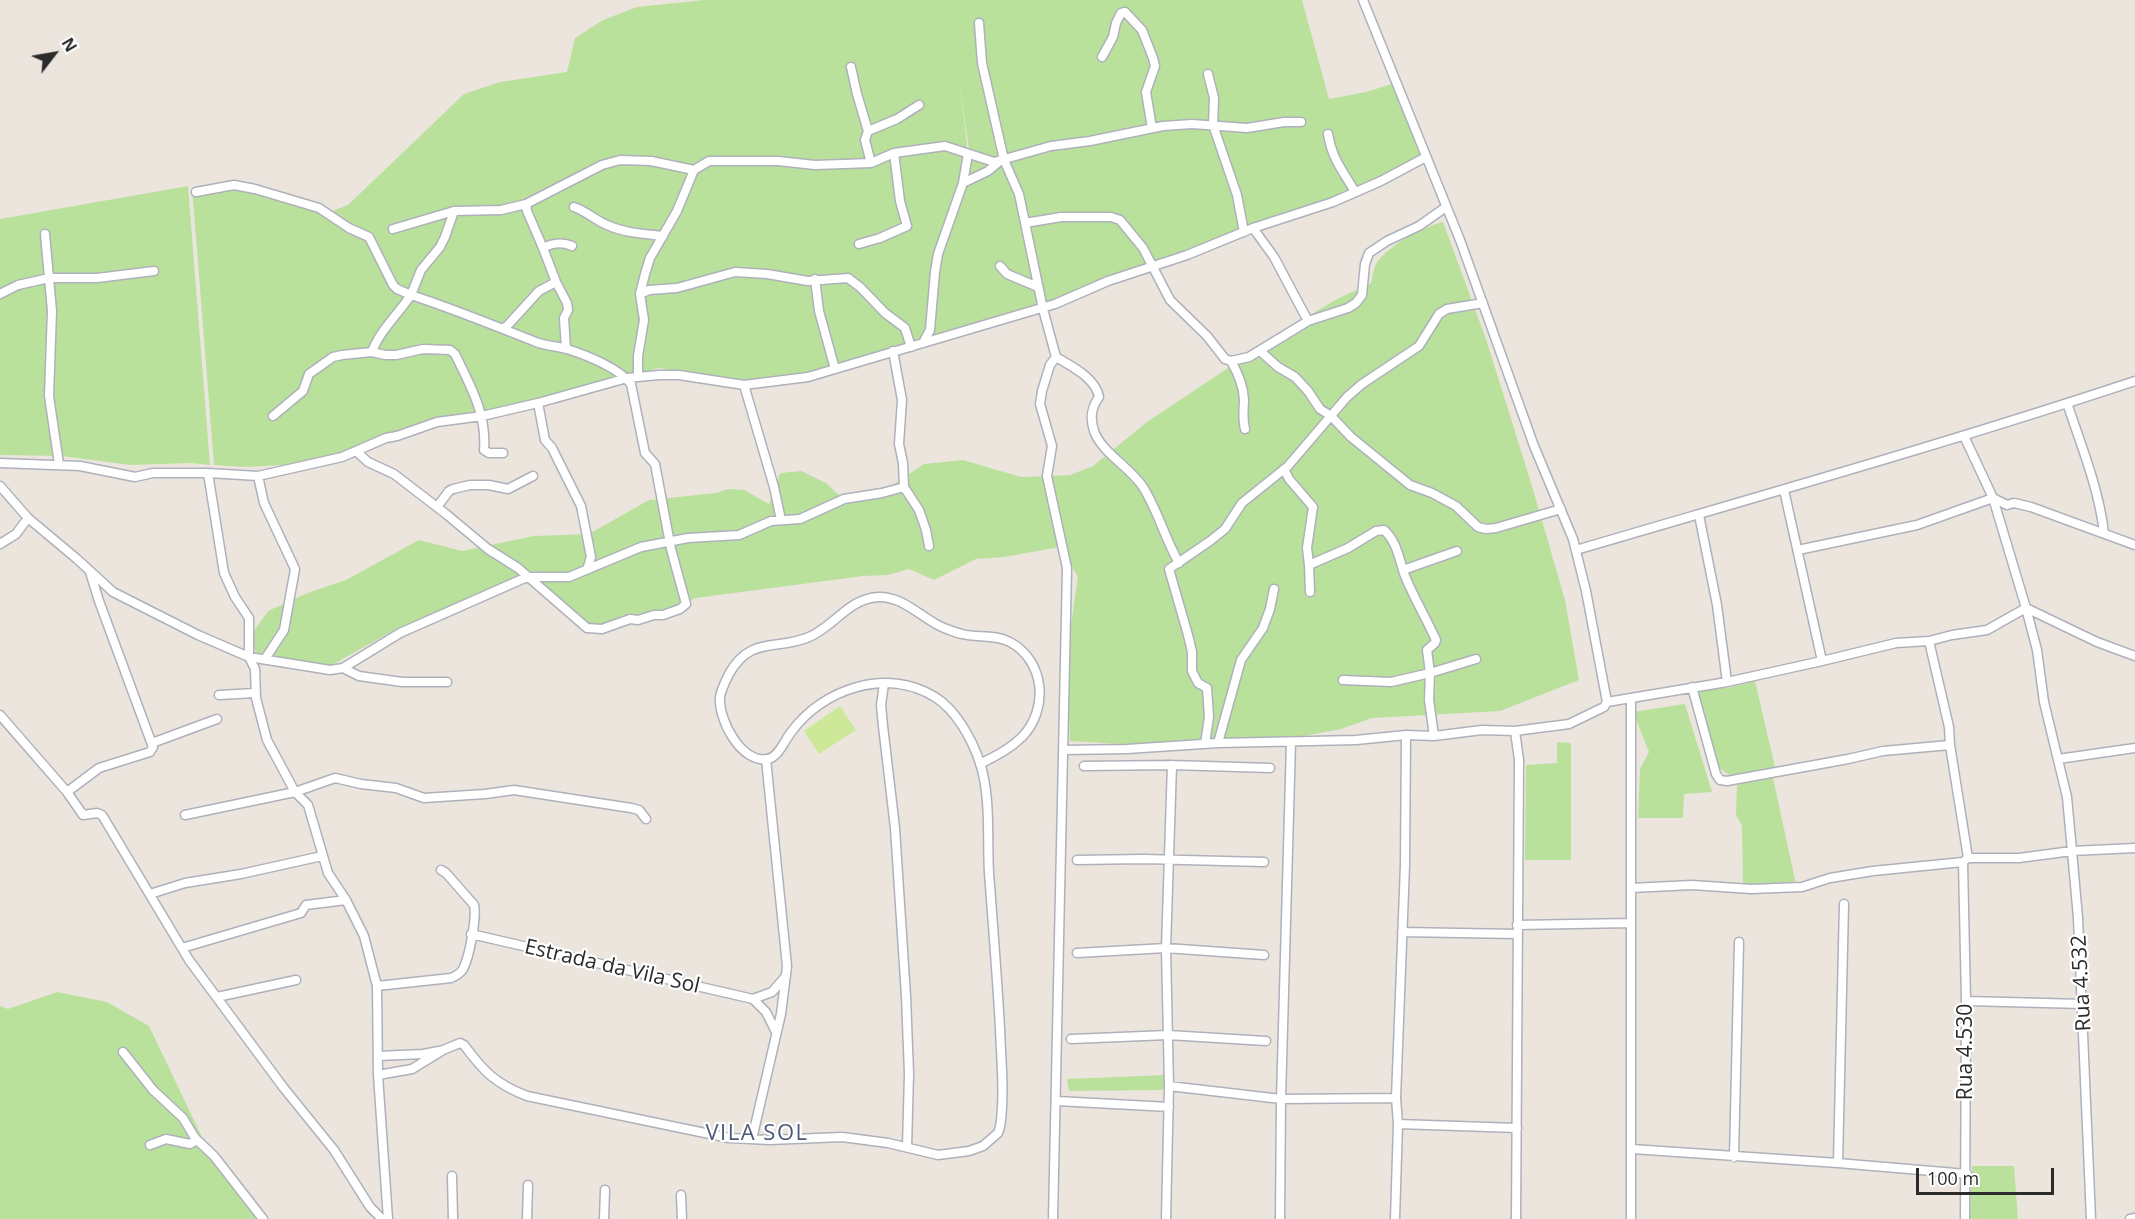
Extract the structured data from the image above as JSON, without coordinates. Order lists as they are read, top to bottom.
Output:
{
  "streets": {
    "street": ["Estrada da Vila Sol", "Rua 4.532", "Rua 4.530"]
  },
  "districts": ["VILA SOL"],
  "scale_bar": "100 m",
  "north": "top right"
}
